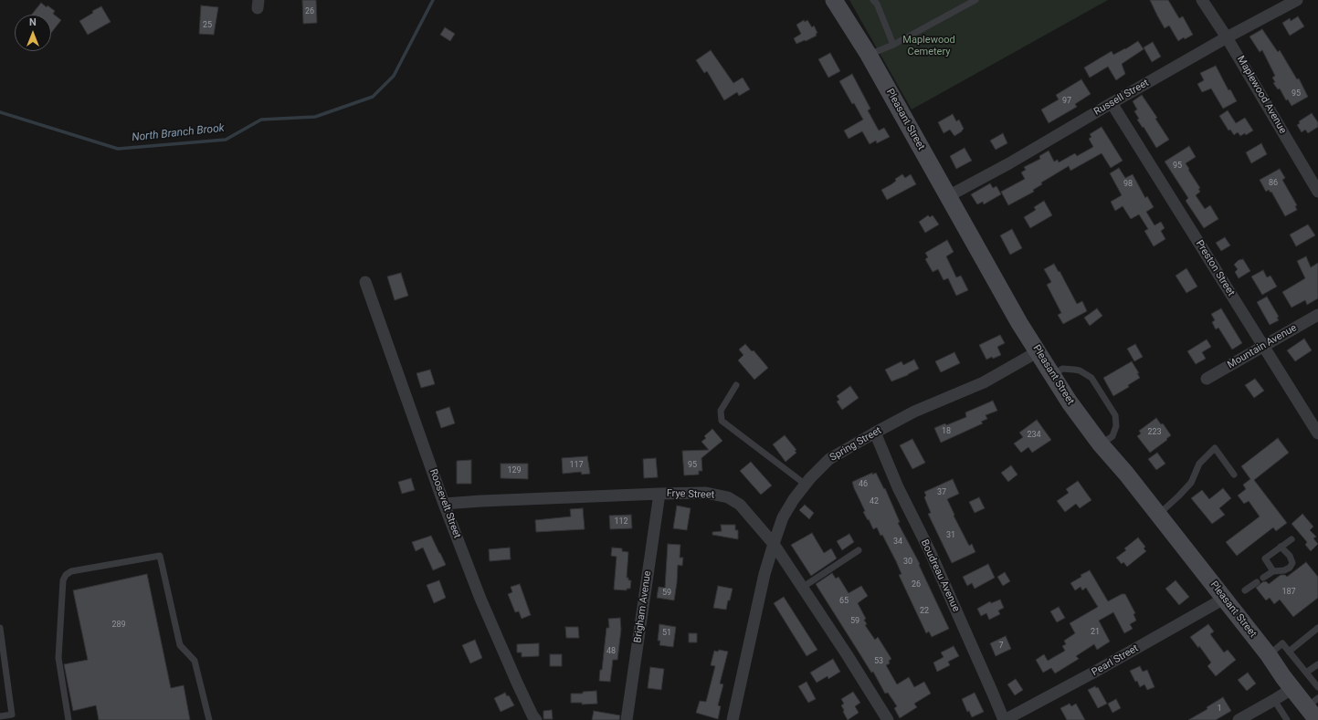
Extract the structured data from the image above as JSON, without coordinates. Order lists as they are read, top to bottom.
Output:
{
  "streets": {
    "street": [
      "Maplewood Avenue",
      "Russell Street",
      "Pleasant Street",
      "Preston Street",
      "Mountain Avenue",
      "Spring Street",
      "Frye Street",
      "Roosevelt Street",
      "Boudreau Avenue",
      "Brigham Avenue",
      "Pearl Street"
    ]
  },
  "crossings": [
    ["Maplewood Avenue", "Russell Street"],
    ["Russell Street", "Pleasant Street"],
    ["Russell Street", "Preston Street"],
    ["Pleasant Street", "Spring Street"],
    ["Pleasant Street", "Pearl Street"],
    ["Preston Street", "Mountain Avenue"],
    ["Spring Street", "Frye Street"],
    ["Spring Street", "Boudreau Avenue"],
    ["Frye Street", "Roosevelt Street"],
    ["Frye Street", "Brigham Avenue"],
    ["Boudreau Avenue", "Pearl Street"]
  ],
  "water": ["North Branch Brook"],
  "parks": ["Maplewood Cemetery"],
  "house_numbers": [
    "26",
    "25",
    "95",
    "97",
    "95",
    "86",
    "98",
    "18",
    "223",
    "234",
    "117",
    "95",
    "129",
    "46",
    "37",
    "42",
    "112",
    "31",
    "34",
    "30",
    "26",
    "187",
    "59",
    "65",
    "22",
    "59",
    "289",
    "21",
    "51",
    "7",
    "48",
    "53",
    "1"
  ],
  "north": "top"
}
